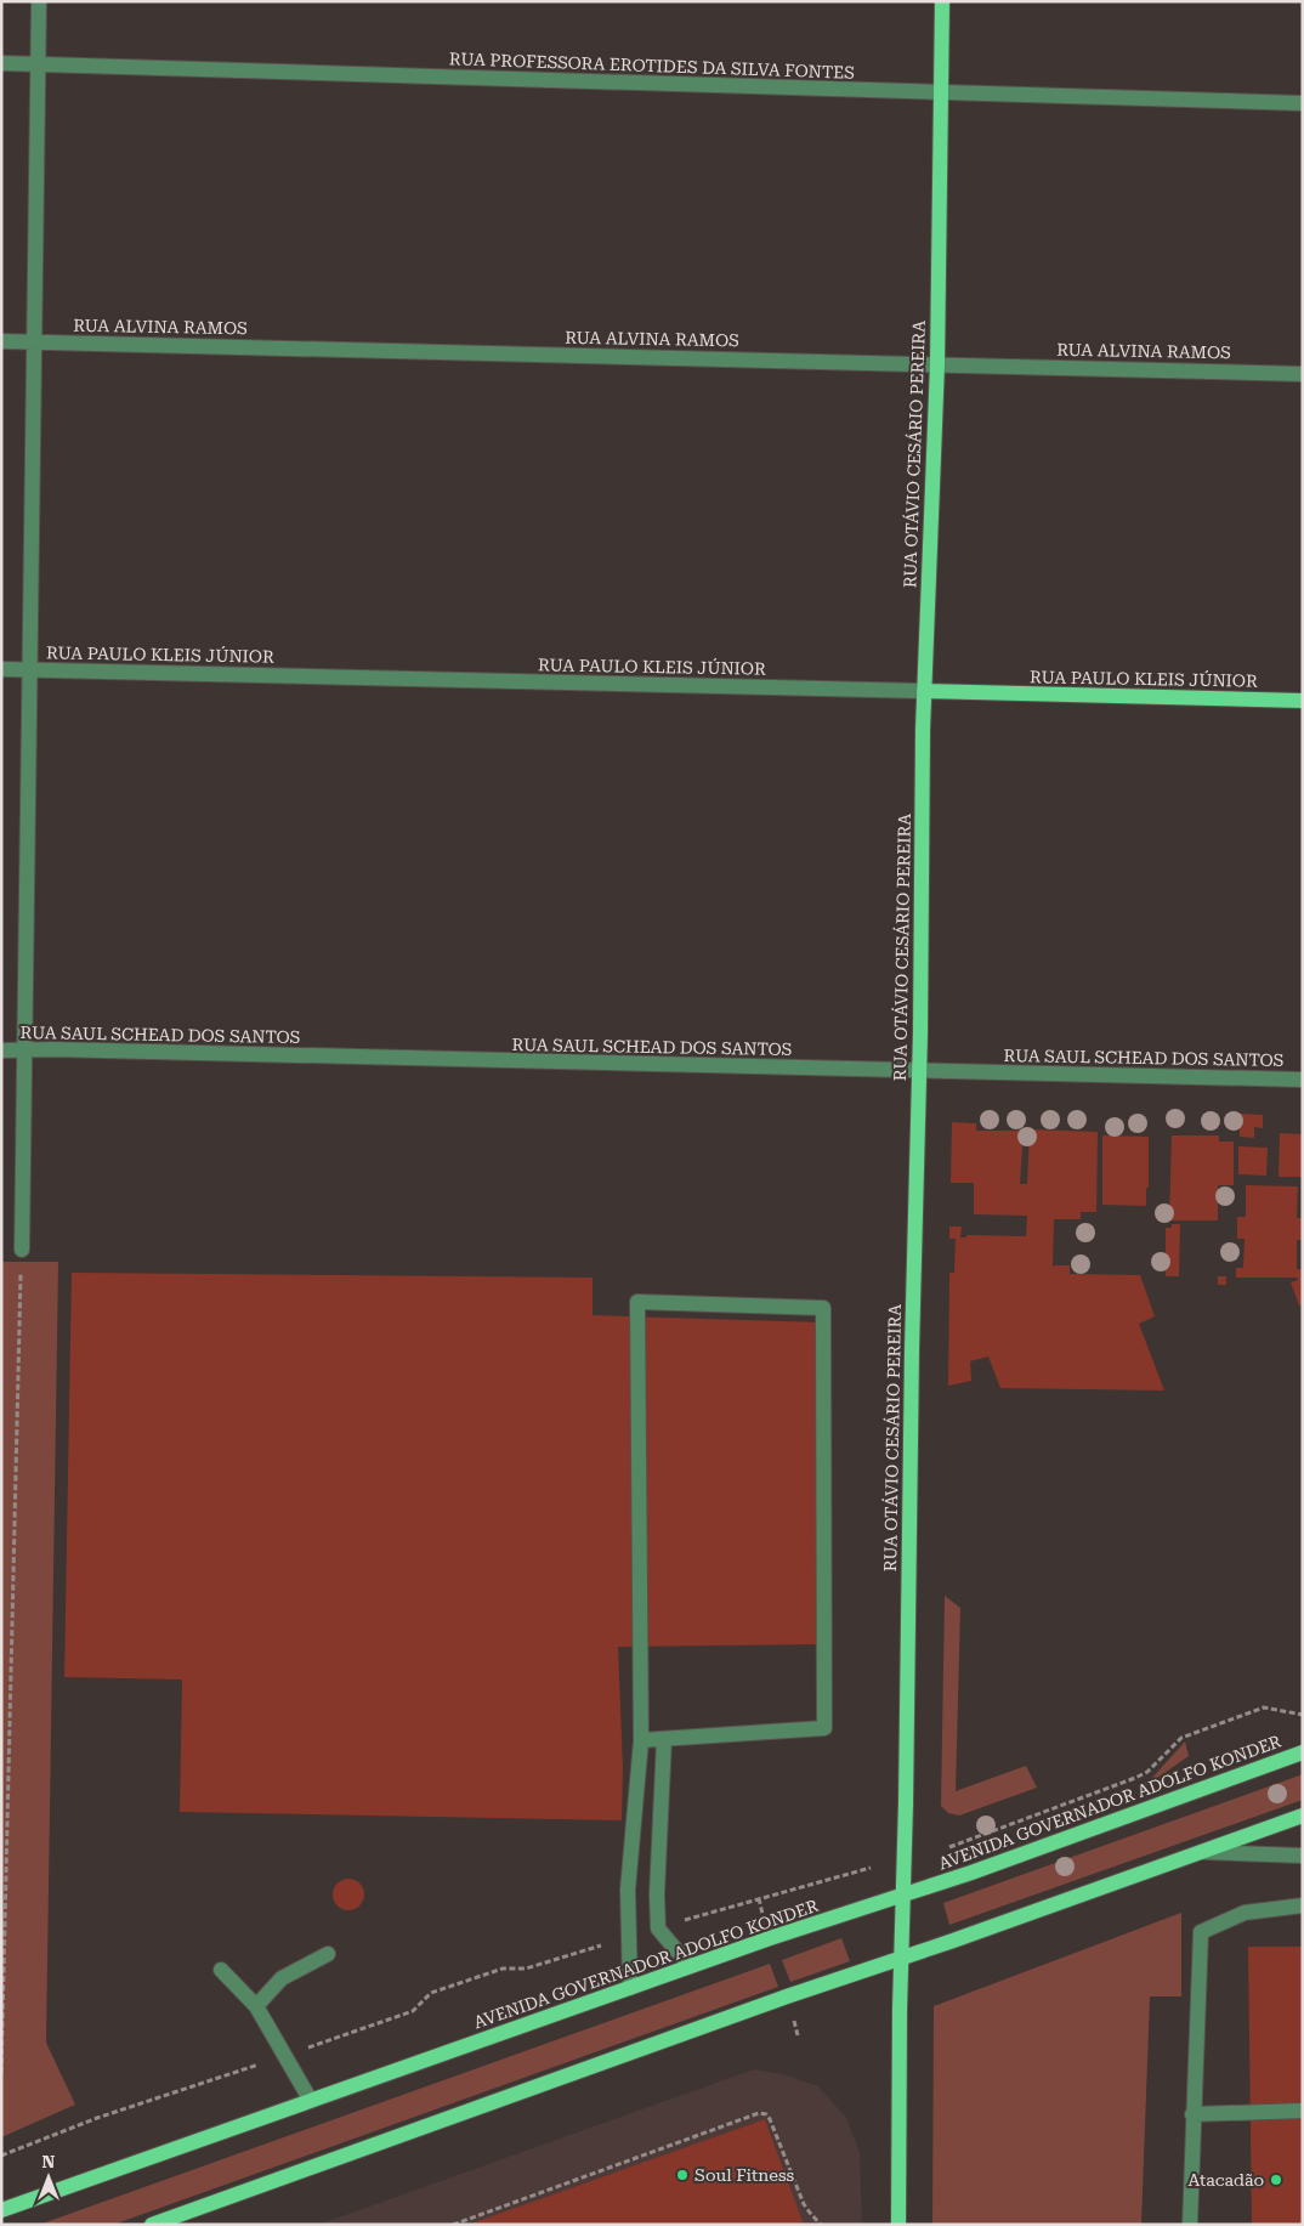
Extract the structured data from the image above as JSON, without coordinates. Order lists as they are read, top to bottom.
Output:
{
  "streets": {
    "main road": ["RUA OTÁVIO CESÁRIO PEREIRA", "RUA PAULO KLEIS JÚNIOR", "AVENIDA GOVERNADOR ADOLFO KONDER"],
    "street": ["RUA PROFESSORA EROTIDES DA SILVA FONTES", "RUA ALVINA RAMOS", "RUA SAUL SCHEAD DOS SANTOS"]
  },
  "crossings": [
    ["RUA PROFESSORA EROTIDES DA SILVA FONTES", "RUA OTÁVIO CESÁRIO PEREIRA"],
    ["RUA ALVINA RAMOS", "RUA OTÁVIO CESÁRIO PEREIRA"],
    ["RUA OTÁVIO CESÁRIO PEREIRA", "RUA PAULO KLEIS JÚNIOR"],
    ["RUA OTÁVIO CESÁRIO PEREIRA", "RUA SAUL SCHEAD DOS SANTOS"],
    ["RUA OTÁVIO CESÁRIO PEREIRA", "AVENIDA GOVERNADOR ADOLFO KONDER"]
  ],
  "places": ["Soul Fitness", "Atacadão"],
  "north": "top"
}
